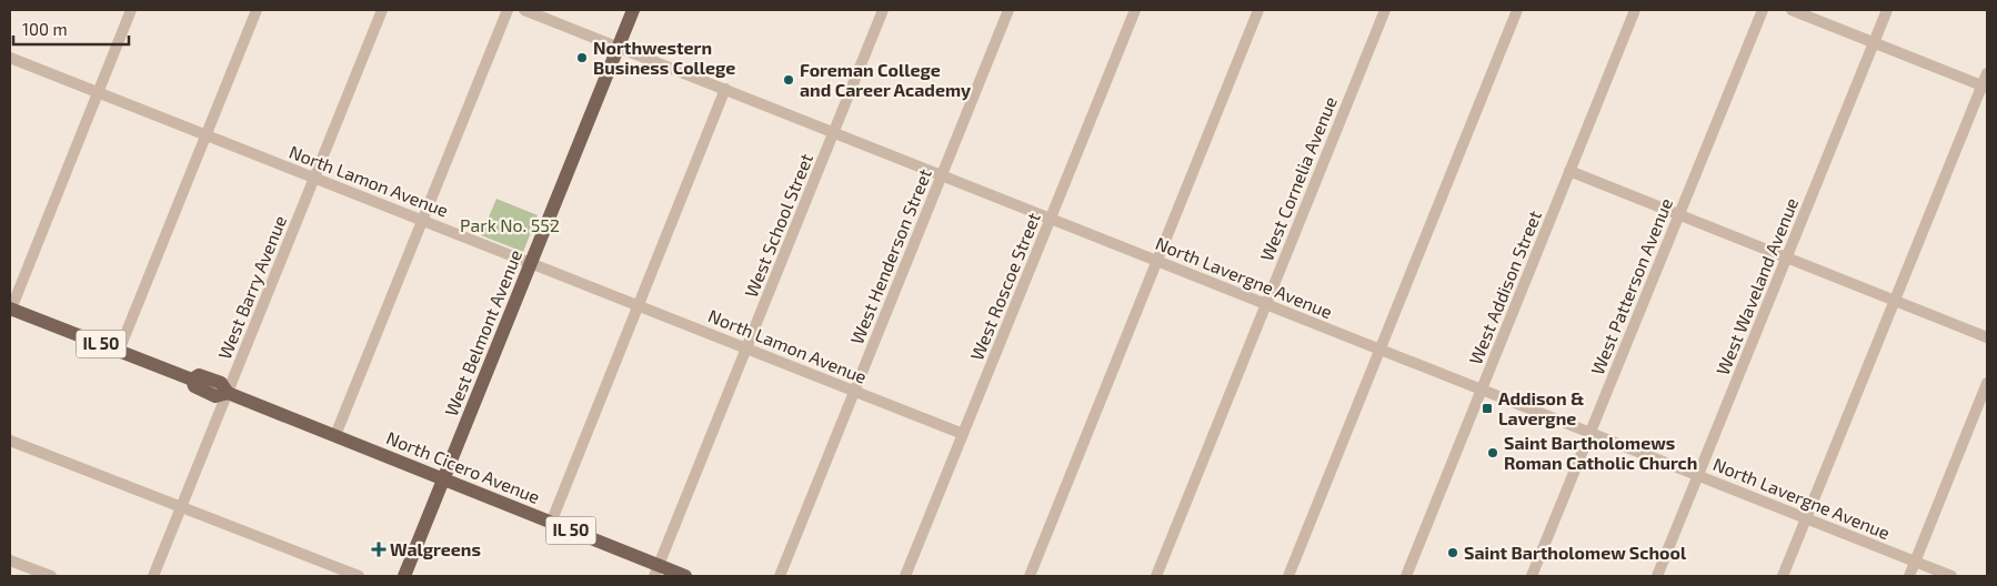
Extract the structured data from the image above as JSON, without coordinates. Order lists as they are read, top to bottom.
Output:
{
  "streets": {
    "main road": ["West Belmont Avenue", "IL 50", "North Cicero Avenue"],
    "street": [
      "West Cornelia Avenue",
      "North Lamon Avenue",
      "West School Street",
      "West Henderson Street",
      "North Lavergne Avenue",
      "West Roscoe Street",
      "West Patterson Avenue",
      "West Waveland Avenue",
      "West Barry Avenue",
      "West Addison Street"
    ]
  },
  "crossings": [
    ["West Cornelia Avenue", "North Lavergne Avenue"],
    ["North Lamon Avenue", "West School Street"],
    ["North Lamon Avenue", "West Henderson Street"],
    ["North Lamon Avenue", "West Roscoe Street"],
    ["North Lamon Avenue", "West Barry Avenue"],
    ["North Lamon Avenue", "West Belmont Avenue"],
    ["West School Street", "North Lavergne Avenue"],
    ["West School Street", "North Cicero Avenue"],
    ["West Henderson Street", "North Lavergne Avenue"],
    ["North Lavergne Avenue", "West Roscoe Street"],
    ["North Lavergne Avenue", "West Patterson Avenue"],
    ["North Lavergne Avenue", "West Waveland Avenue"],
    ["North Lavergne Avenue", "West Addison Street"],
    ["North Lavergne Avenue", "West Belmont Avenue"],
    ["West Barry Avenue", "North Cicero Avenue"],
    ["West Belmont Avenue", "North Cicero Avenue"]
  ],
  "parks": ["Park No. 552"],
  "places": {
    "other": [
      "Northwestern Business College",
      "Foreman College and Career Academy",
      "Saint Bartholomews Roman Catholic Church",
      "Saint Bartholomew School"
    ],
    "transit": ["Addison & Lavergne"],
    "health": ["Walgreens"]
  },
  "scale_bar": "100 m"
}
